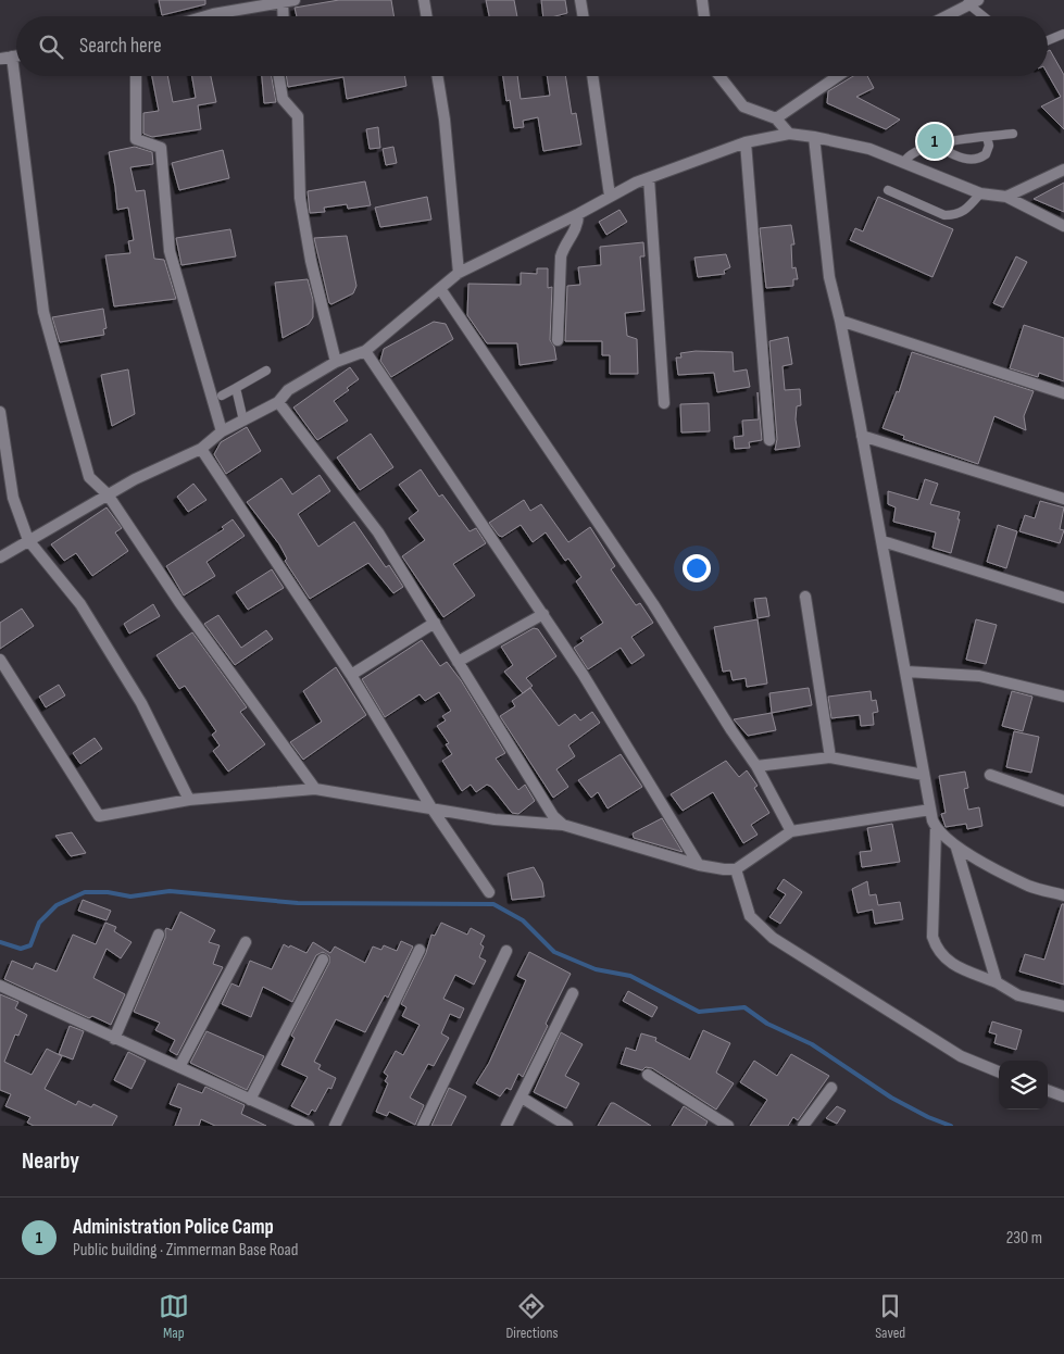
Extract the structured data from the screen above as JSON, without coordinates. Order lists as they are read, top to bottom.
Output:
{
  "page": {
    "search": "Search here",
    "pins": "1",
    "heading": "Nearby",
    "list": [
      {
        "mark": "1",
        "name": "Administration Police Camp",
        "note": "Public building · Zimmerman Base Road",
        "value": "230 m"
      }
    ],
    "nav": ["Map", "Directions", "Saved"]
  }
}
